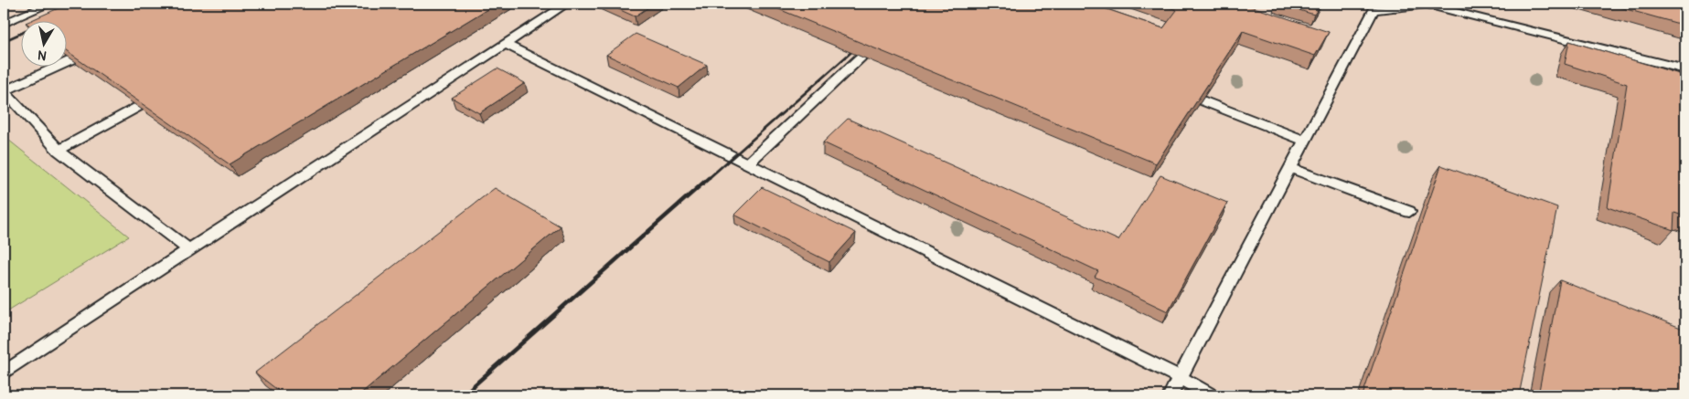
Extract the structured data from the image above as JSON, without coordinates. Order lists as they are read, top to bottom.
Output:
{
  "north": "bottom"
}
